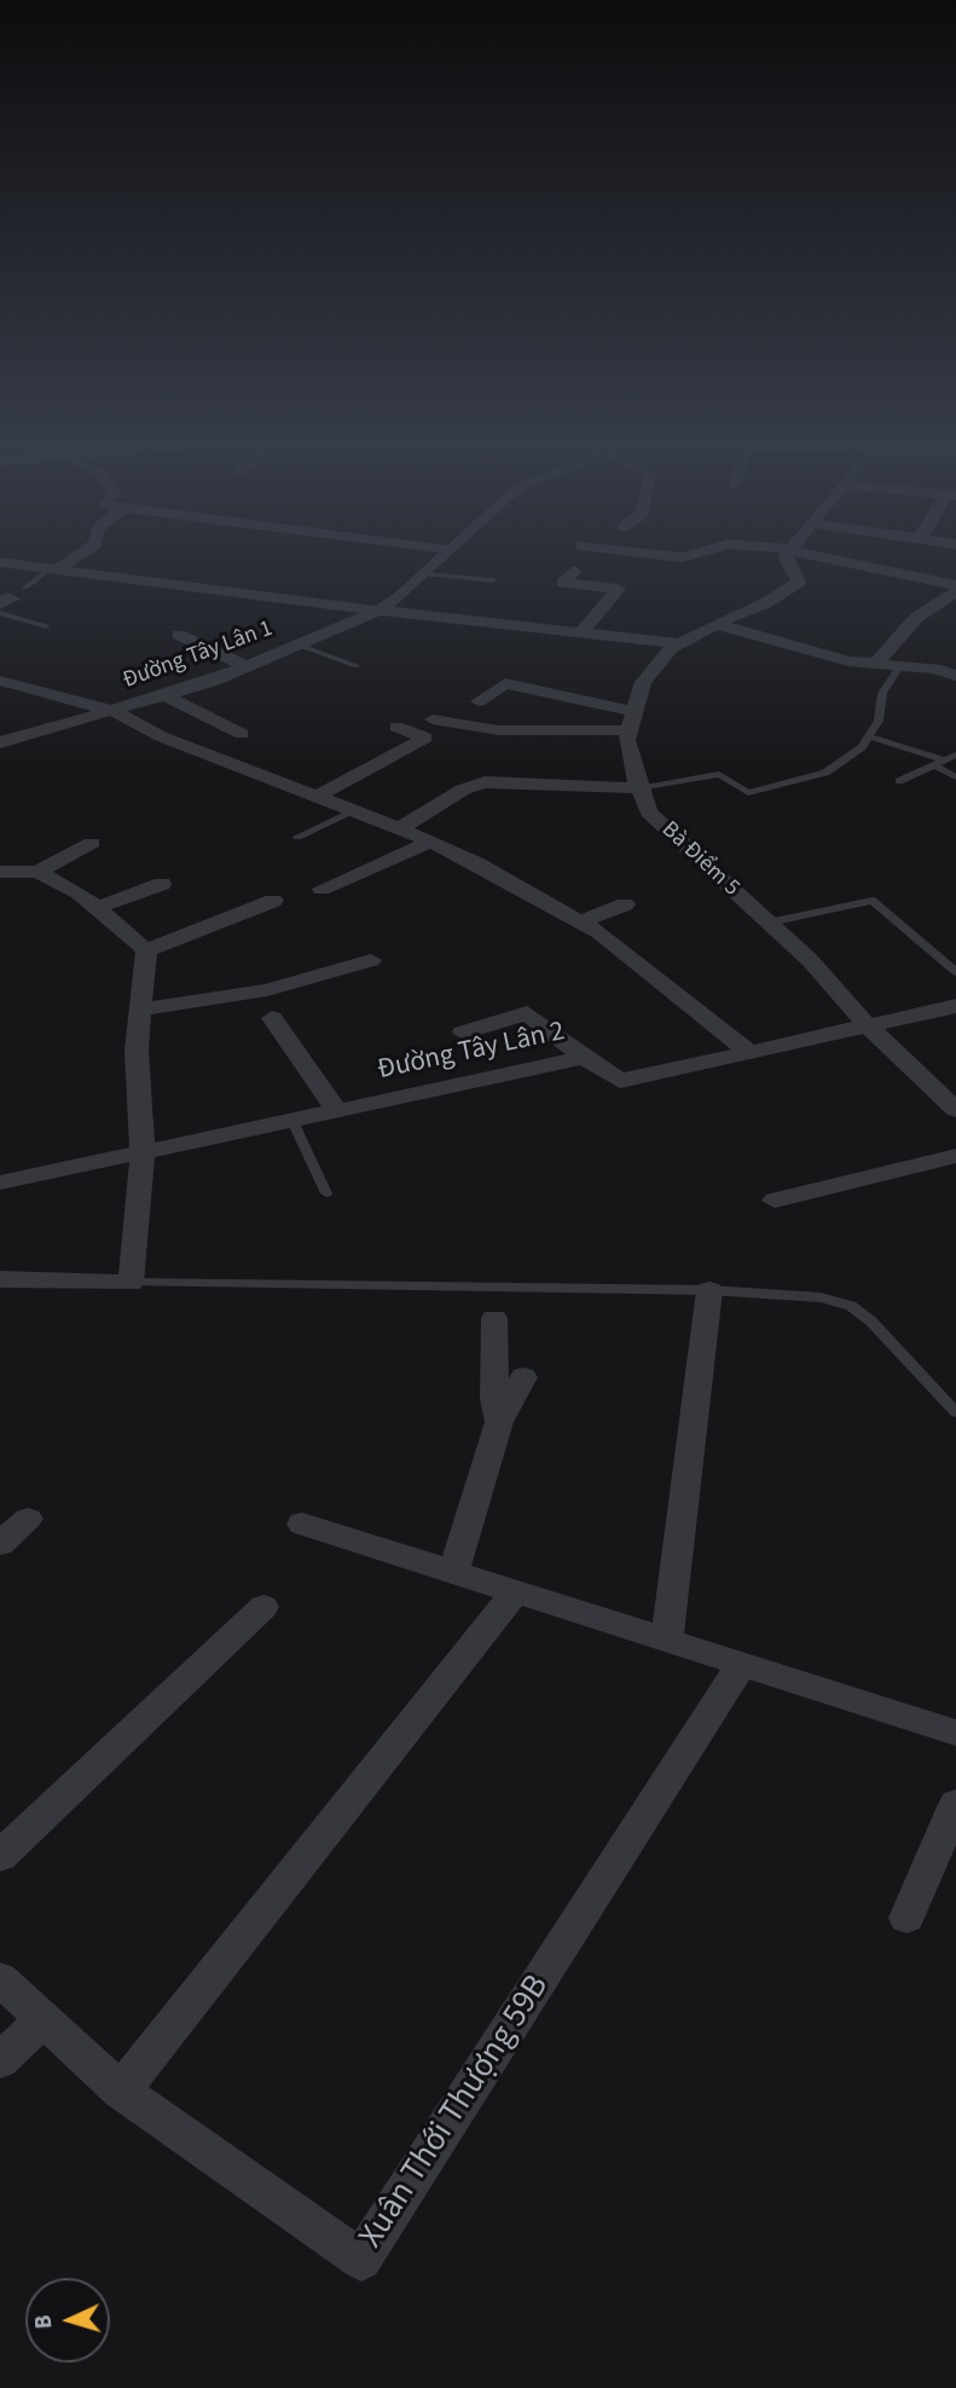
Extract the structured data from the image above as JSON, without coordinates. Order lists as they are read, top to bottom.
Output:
{
  "streets": {
    "street": [
      "Đường Tây Lân 1",
      "Bà Điểm 5",
      "Đường Tây Lân 2",
      "Xuân Thới Thượng 59B"
    ]
  },
  "crossings": [
    ["Bà Điểm 5", "Đường Tây Lân 2"]
  ],
  "north": "left"
}
